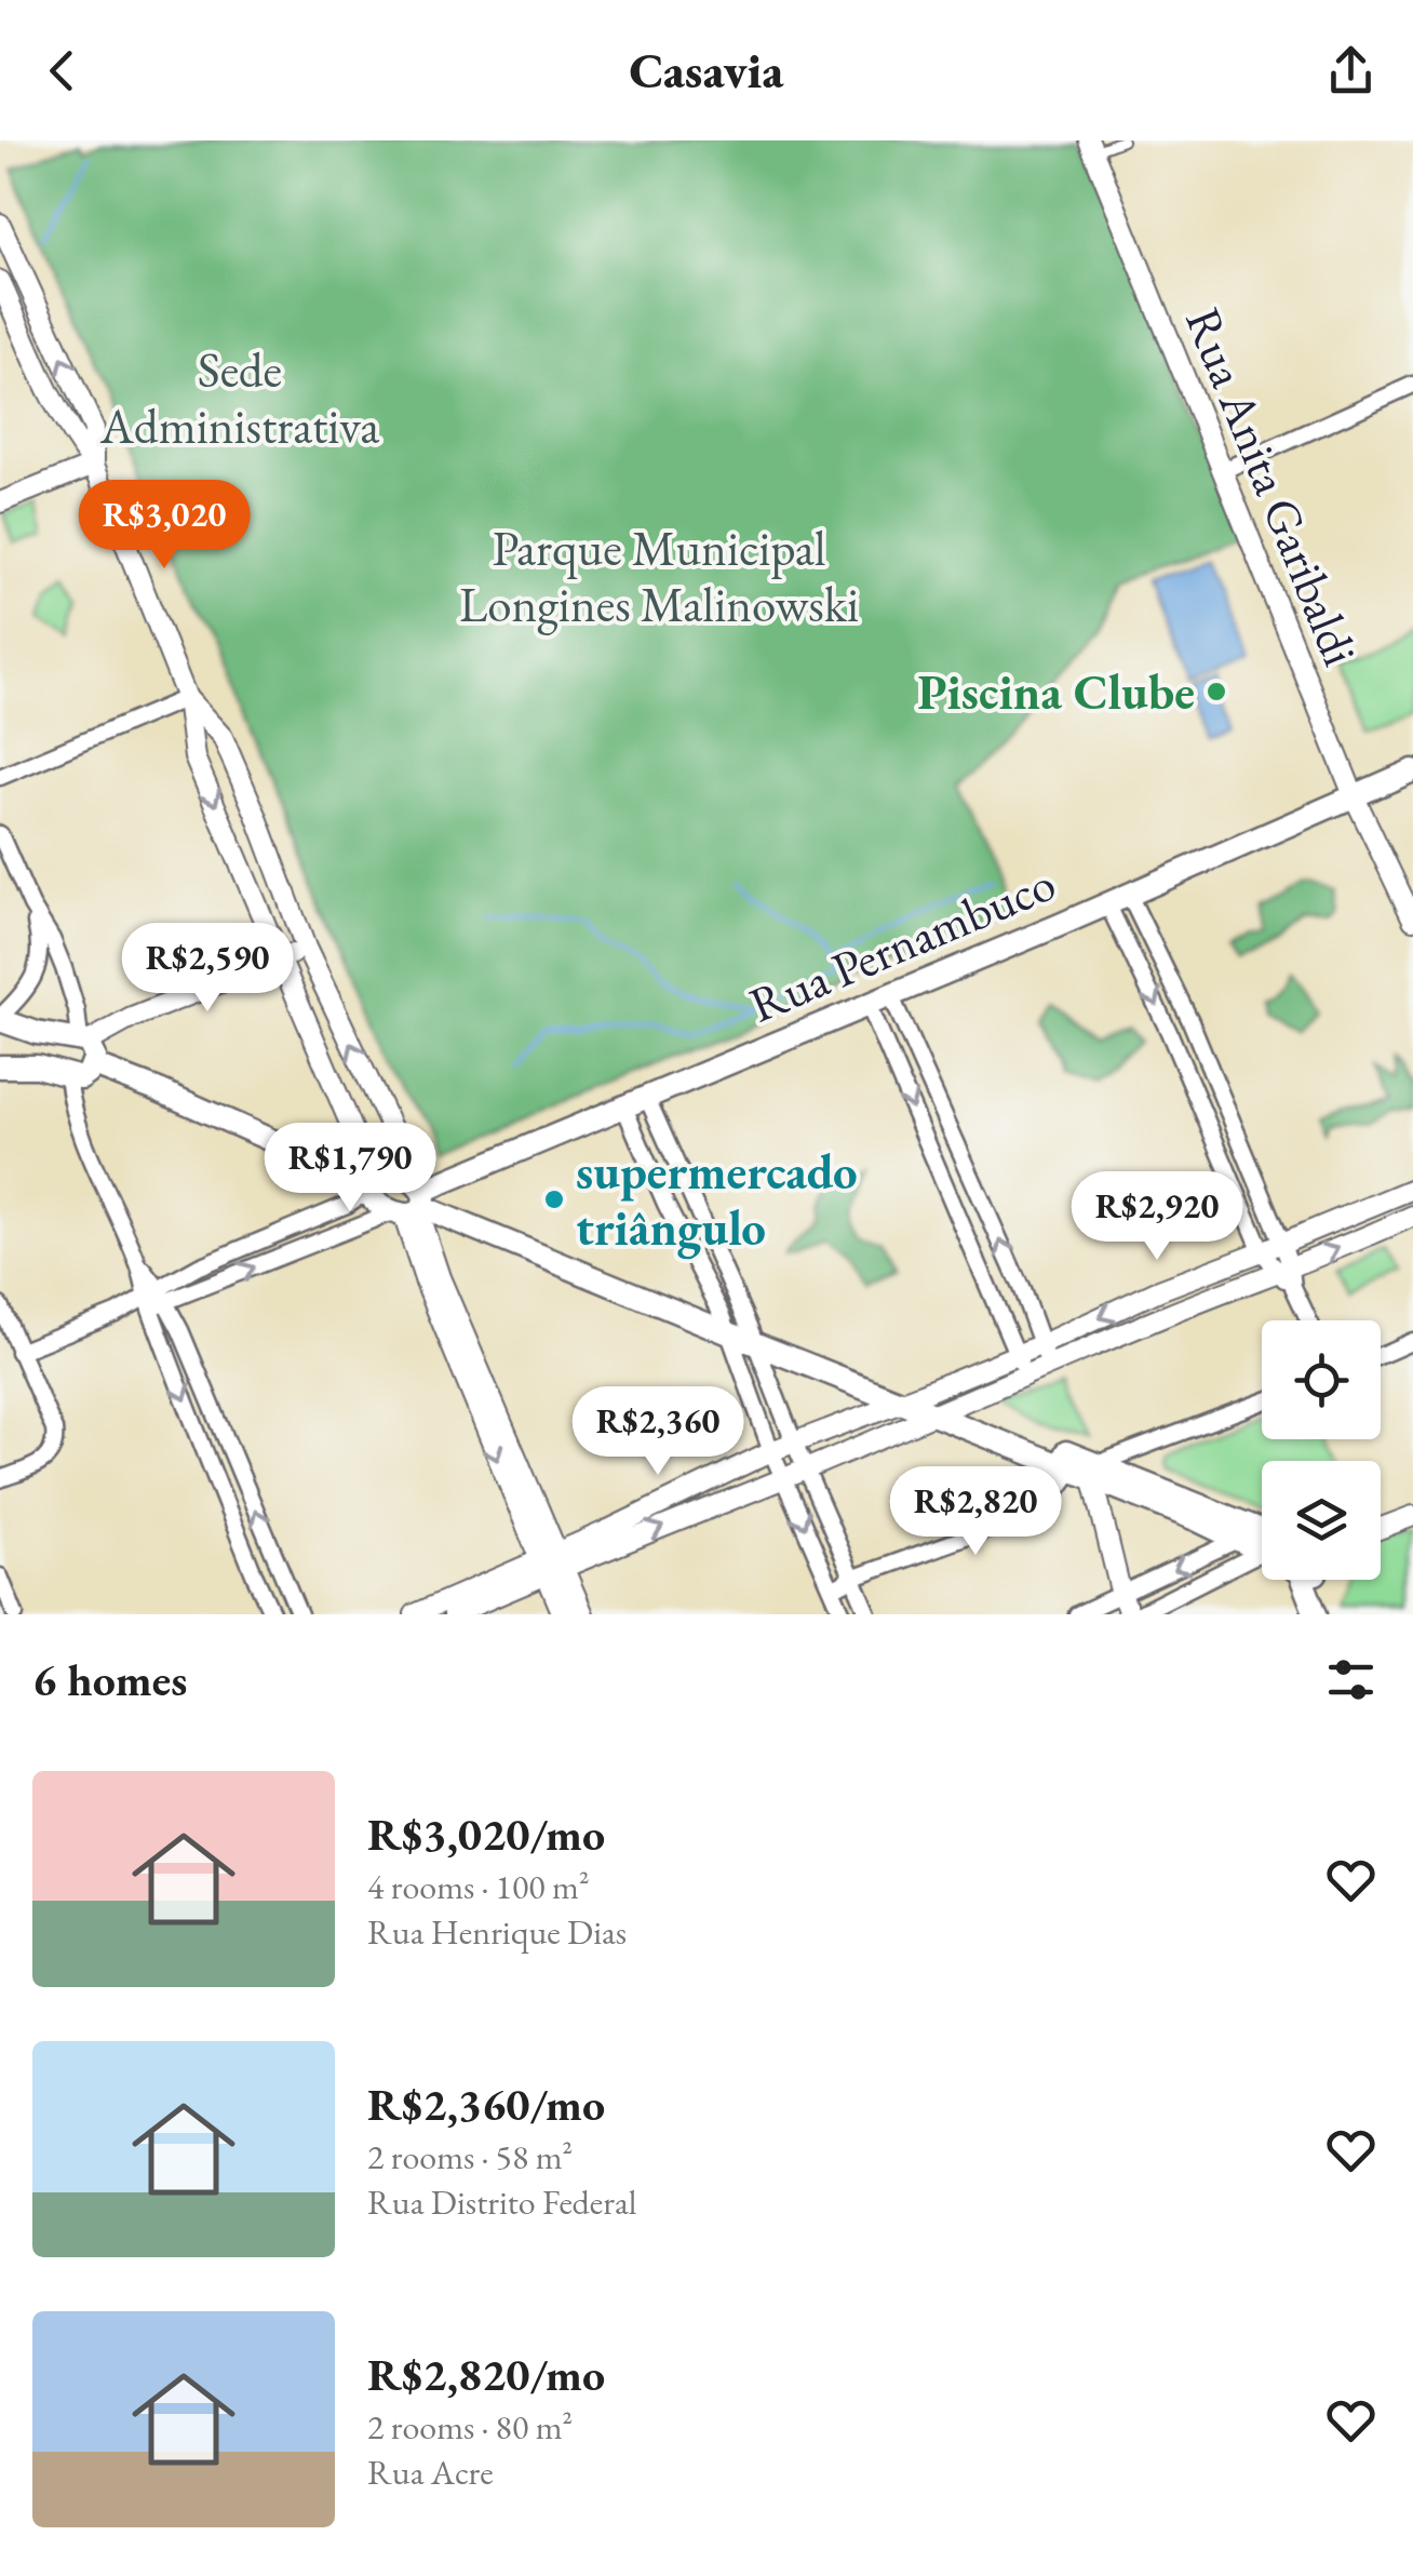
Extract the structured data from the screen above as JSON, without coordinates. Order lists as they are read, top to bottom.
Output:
{
  "streets": {
    "main road": ["Rua Pernambuco"],
    "street": ["Rua Anita Garibaldi"]
  },
  "crossings": [
    ["Rua Anita Garibaldi", "Rua Pernambuco"]
  ],
  "parks": ["Sede Administrativa", "Parque Municipal Longines Malinowski"],
  "places": ["Piscina Clube", "supermercado triângulo"],
  "page": {
    "header": "Casavia",
    "price": [
      "R$3,020",
      "R$2,590",
      "R$1,790",
      "R$2,920",
      "R$2,360",
      "R$2,820"
    ],
    "heading": "6 homes",
    "list": [
      {
        "name": "R$3,020/mo",
        "note": "4 rooms · 100 m² · Rua Henrique Dias"
      },
      {
        "name": "R$2,360/mo",
        "note": "2 rooms · 58 m² · Rua Distrito Federal"
      },
      {
        "name": "R$2,820/mo",
        "note": "2 rooms · 80 m² · Rua Acre"
      }
    ]
  }
}
